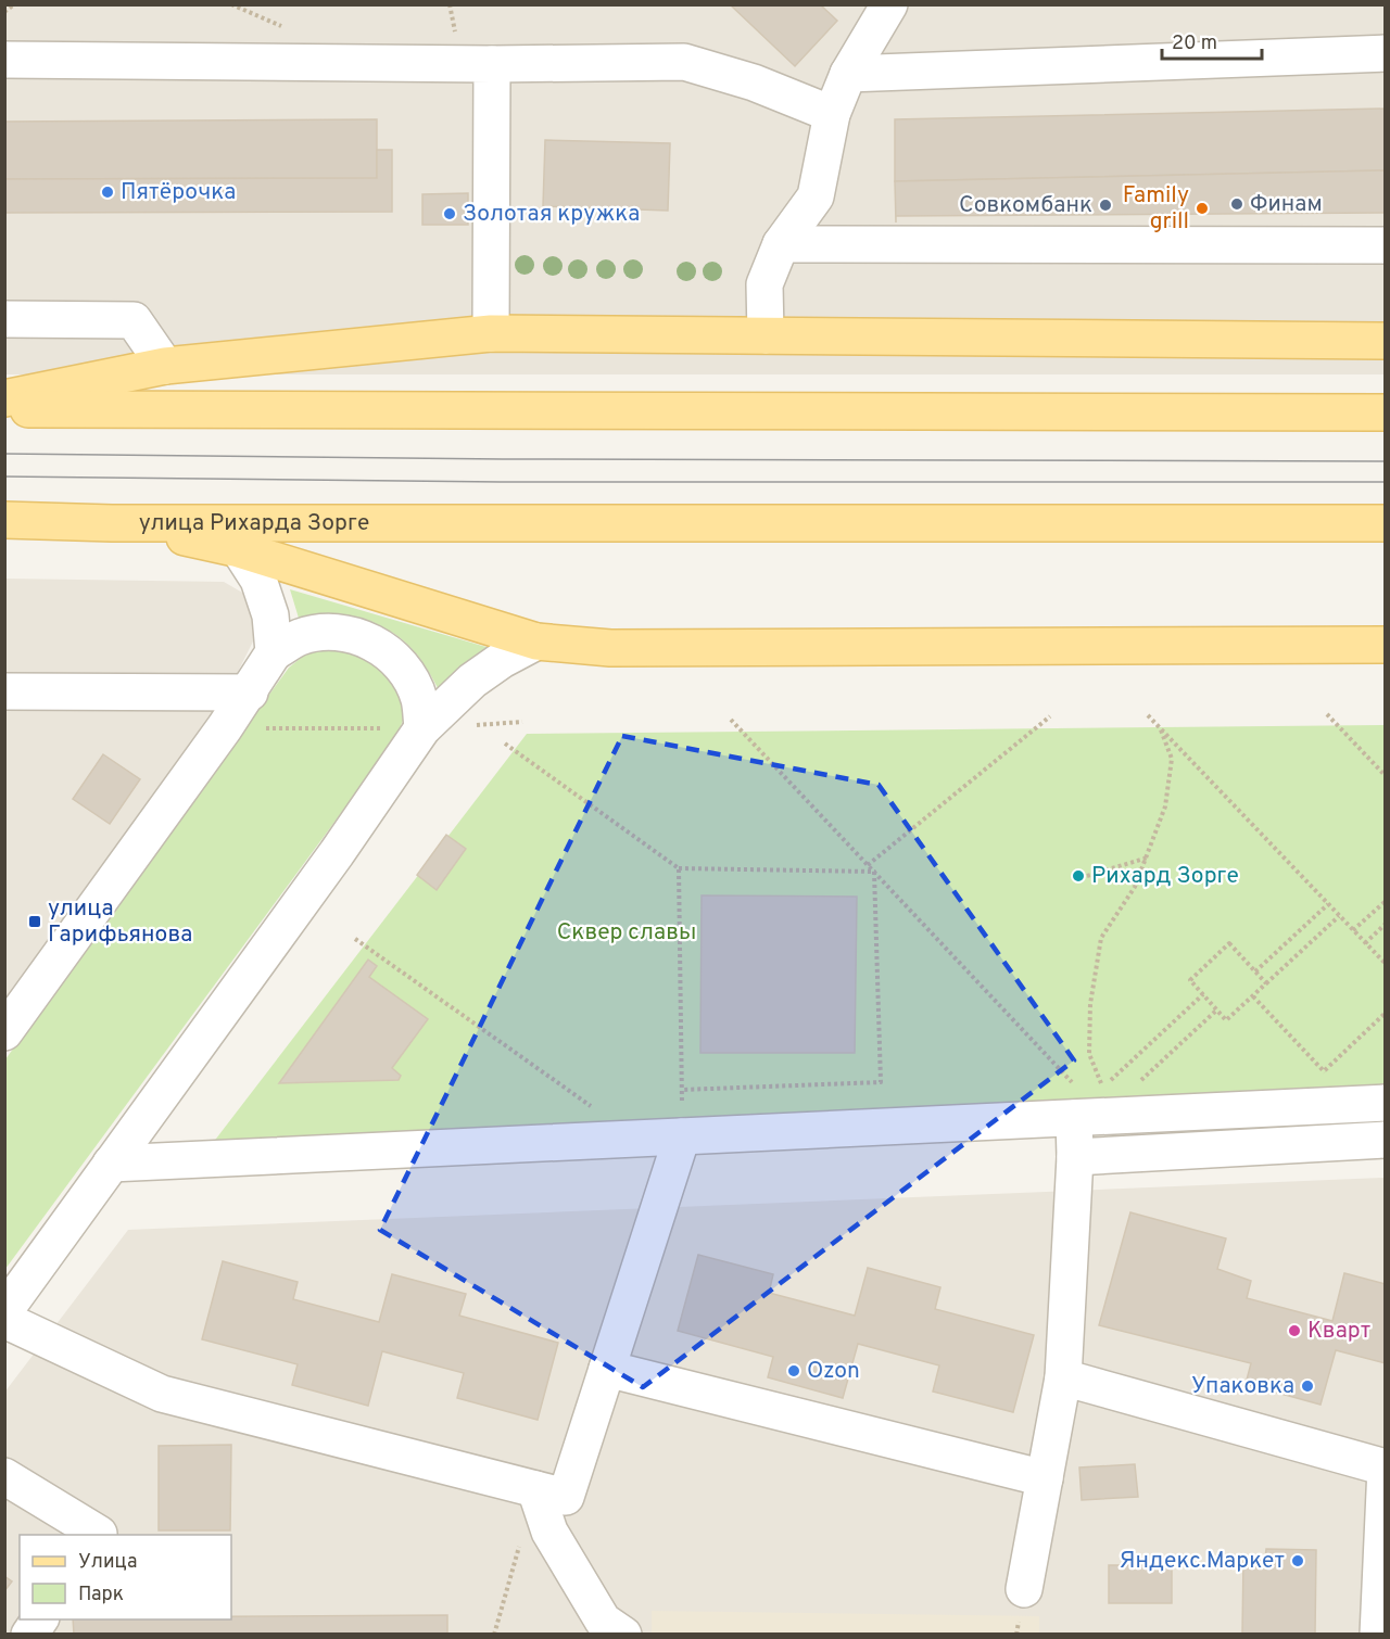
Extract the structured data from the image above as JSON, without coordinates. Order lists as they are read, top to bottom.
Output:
{
  "streets": {
    "main road": ["улица Рихарда Зорге"]
  },
  "parks": ["Сквер славы"],
  "places": {
    "other": [
      "Пятёрочка",
      "Финам",
      "Совкомбанк",
      "Family grill",
      "Золотая кружка",
      "Рихард Зорге",
      "Кварт",
      "Ozon",
      "Упаковка",
      "Яндекс.Маркет"
    ],
    "transit": ["улица Гарифьянова"]
  },
  "legend": ["Улица", "Парк"],
  "scale_bar": "20 m"
}
